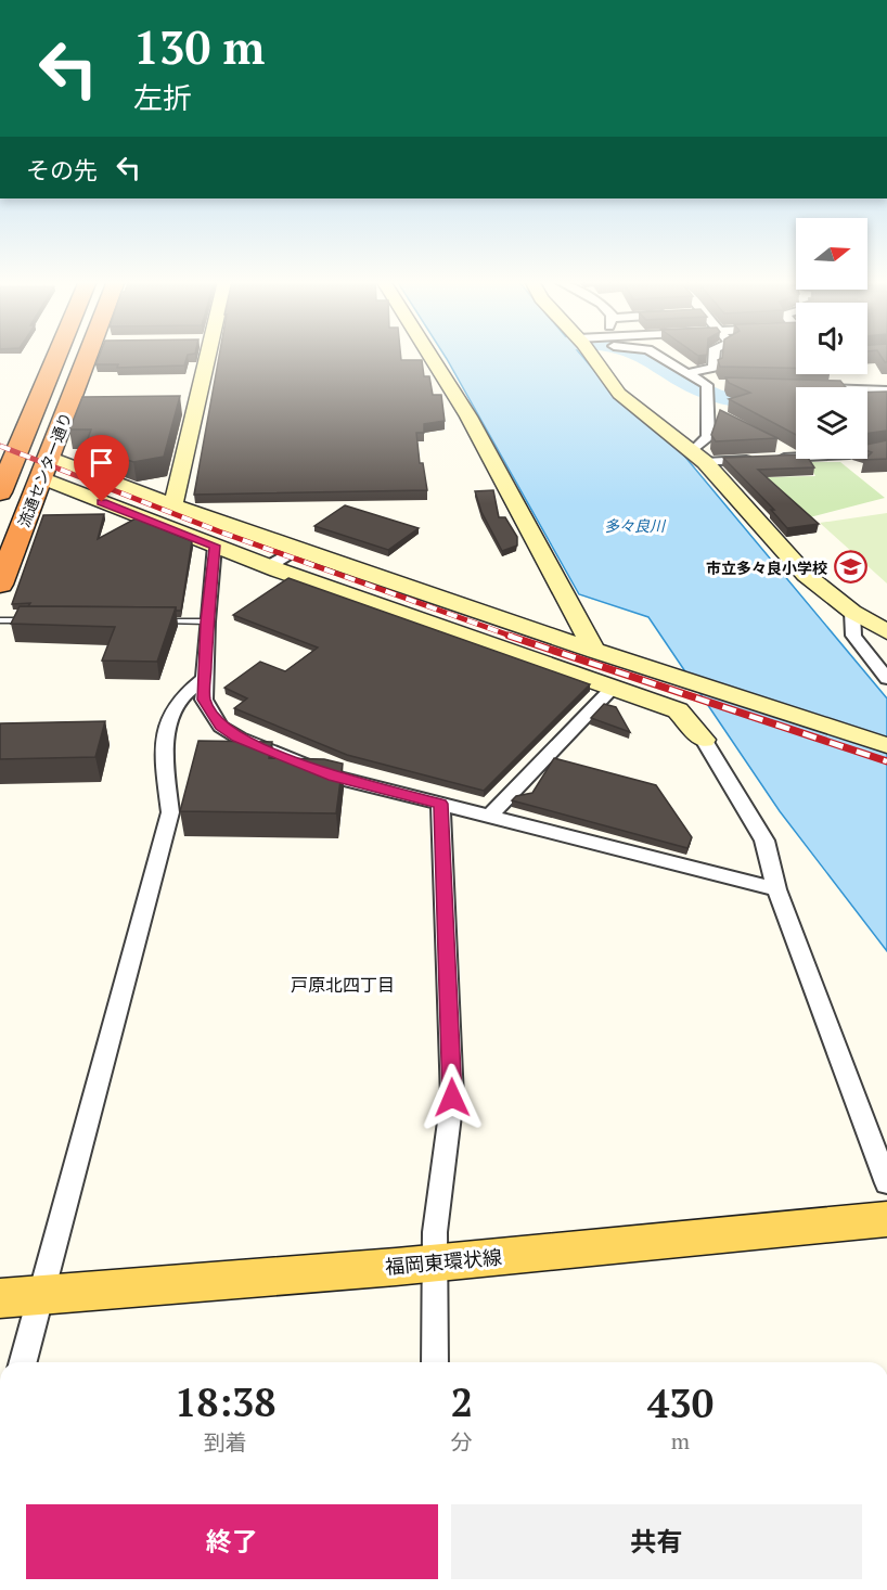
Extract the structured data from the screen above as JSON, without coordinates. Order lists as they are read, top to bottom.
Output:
{
  "streets": {
    "highway": ["流通センター通り"],
    "main road": ["福岡東環状線"]
  },
  "districts": ["戸原北四丁目"],
  "water": ["多々良川"],
  "places": {
    "school or university": ["市立多々良小学校"]
  },
  "north": "right",
  "page": {
    "turn": ["130 m", "左折"],
    "then": "その先",
    "eta": [
      "18:38",
      "到着",
      "2",
      "分",
      "430",
      "m"
    ],
    "buttons": ["終了", "共有"]
  }
}
